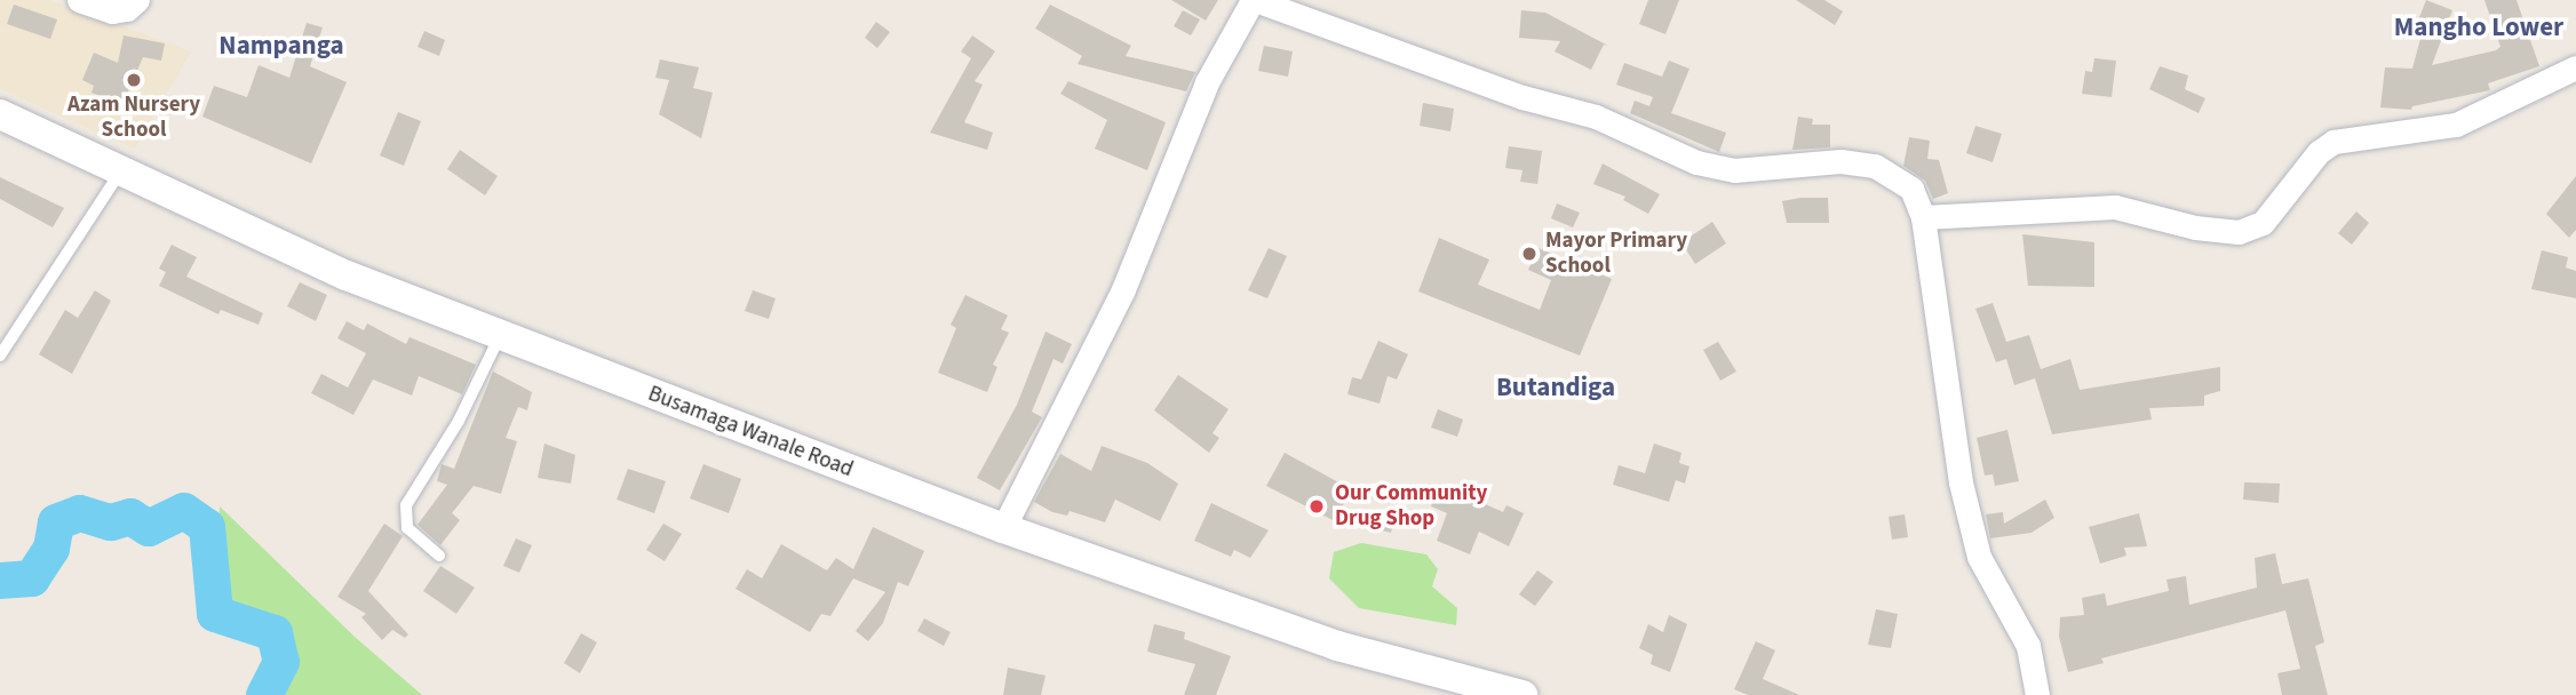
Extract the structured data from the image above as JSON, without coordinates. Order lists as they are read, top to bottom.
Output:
{
  "streets": {
    "street": ["Busamaga Wanale Road"]
  },
  "districts": ["Mangho Lower", "Nampanga", "Butandiga"],
  "places": ["Azam Nursery School", "Mayor Primary School", "Our Community Drug Shop"]
}
